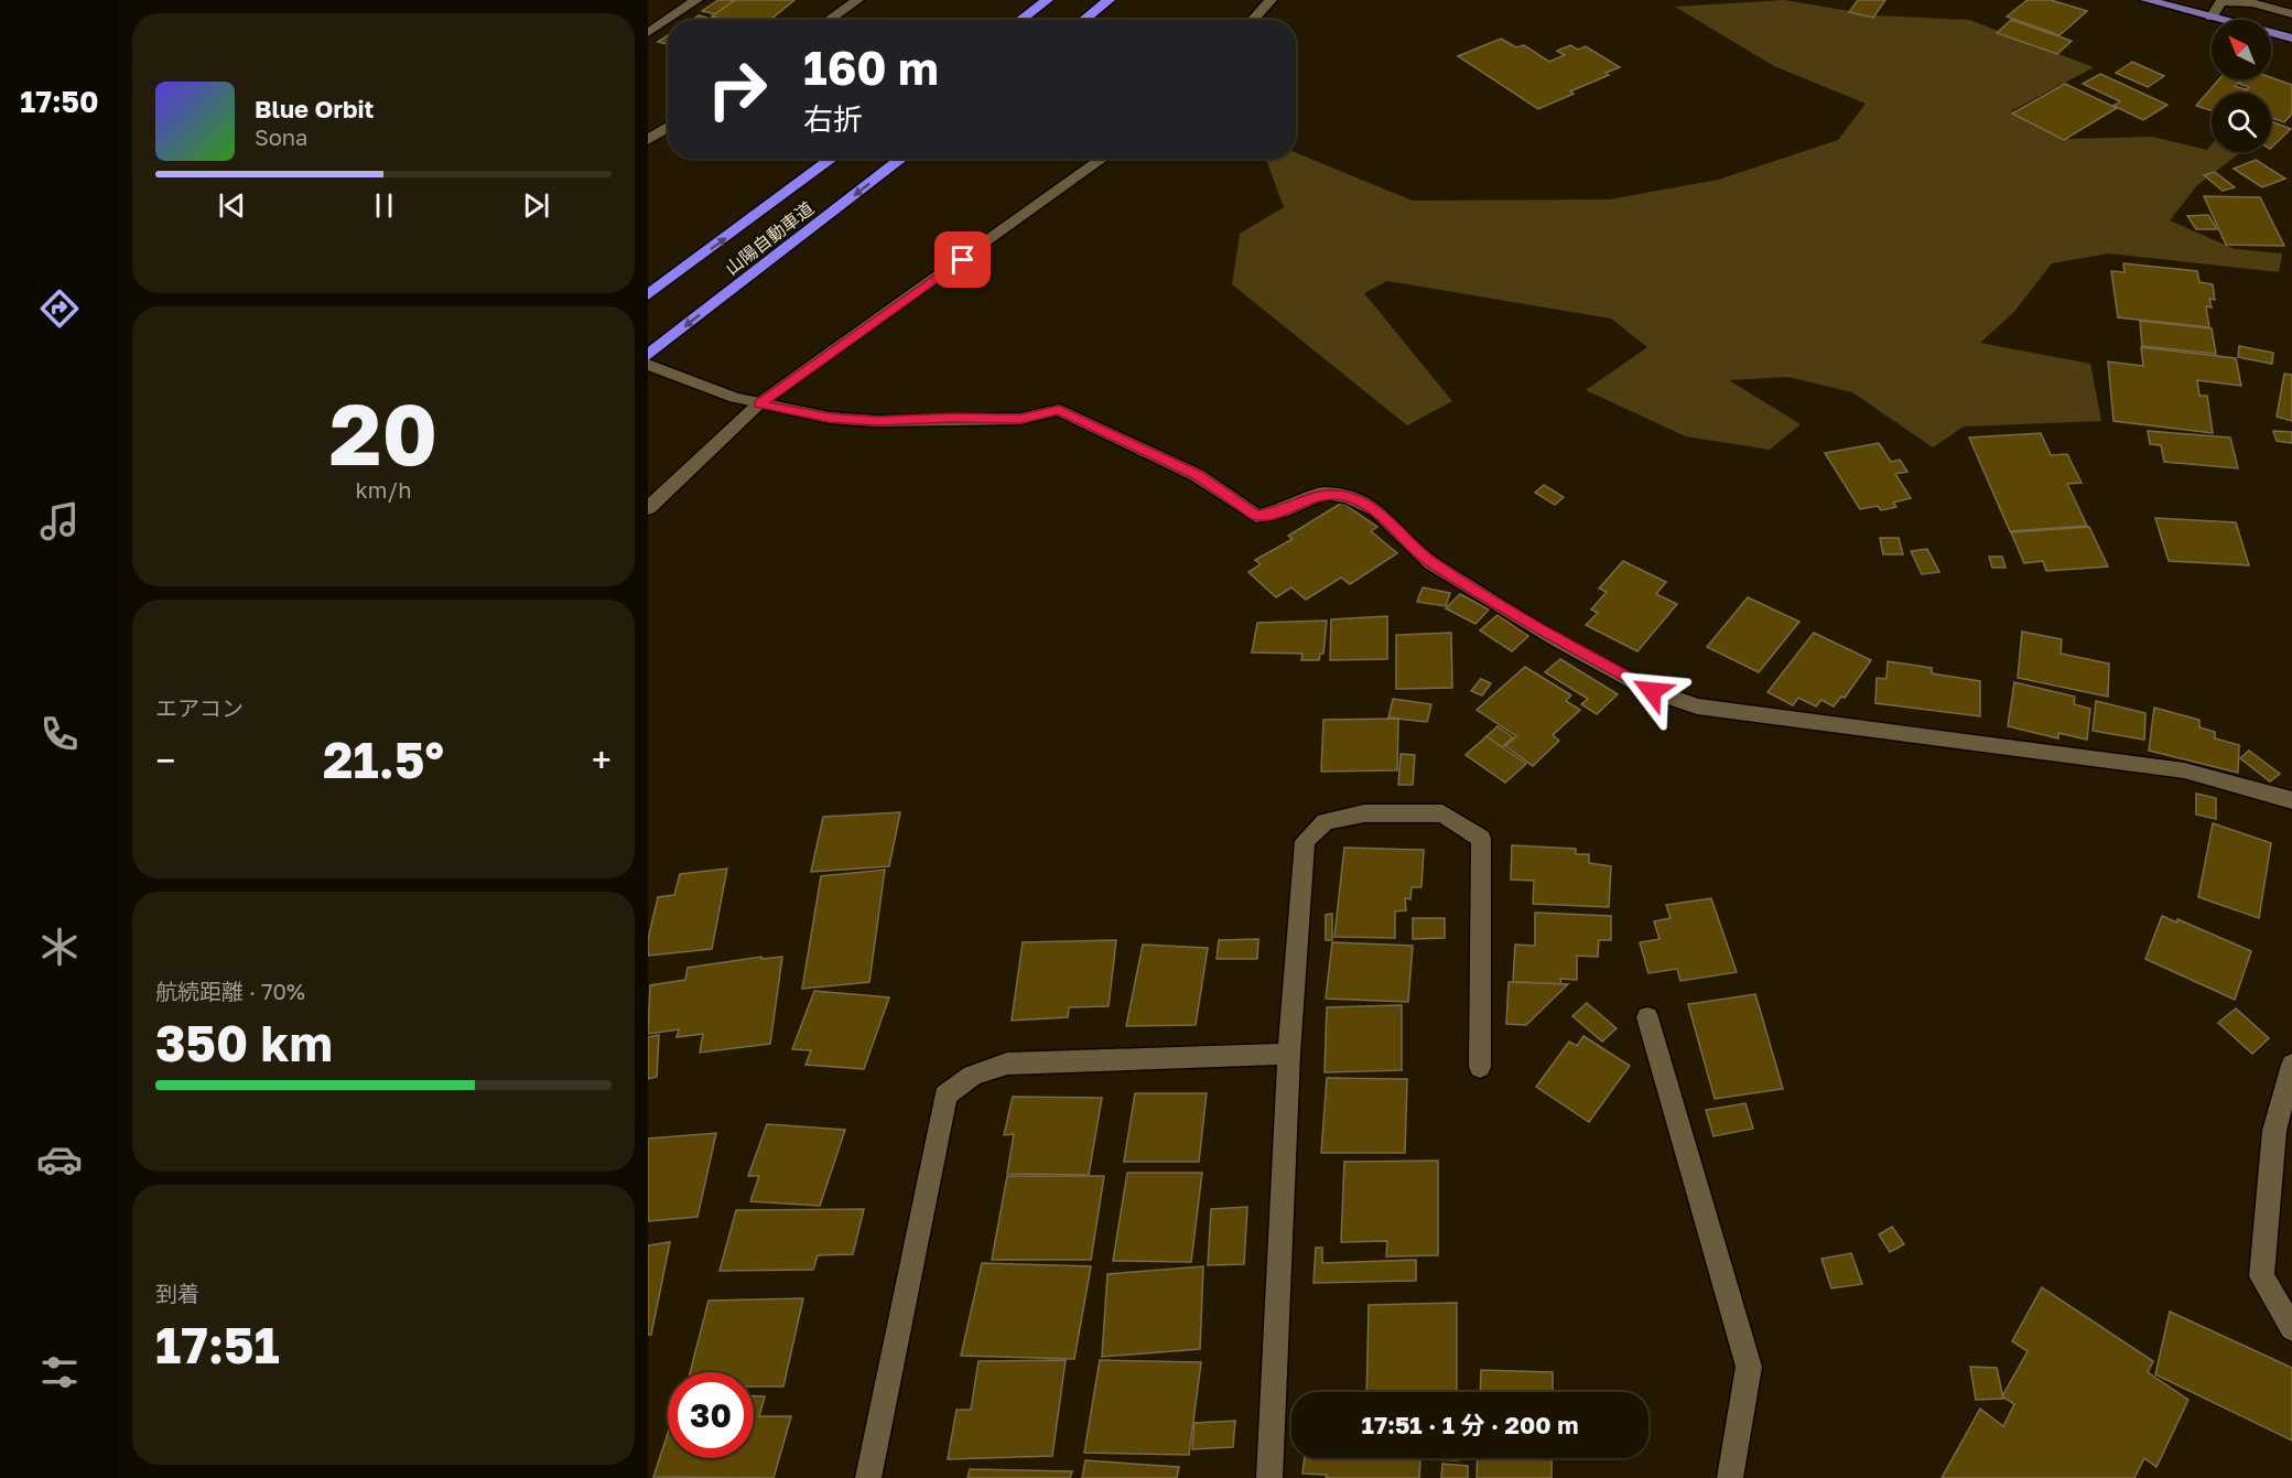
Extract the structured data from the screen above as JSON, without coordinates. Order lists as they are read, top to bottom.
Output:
{
  "streets": {
    "highway": ["山陽自動車道"]
  },
  "north": "top left",
  "page": {
    "tabs": "17:50",
    "turn": ["160 m", "右折"],
    "song": ["Blue Orbit", "Sona"],
    "tile": [
      ["20", "km/h"],
      "エアコン",
      ["航続距離 · 70%", "350 km"],
      ["到着", "17:51"]
    ],
    "heat": ["−", "21.5°", "+"],
    "limit": "30",
    "trip": "17:51 · 1 分 · 200 m"
  }
}
